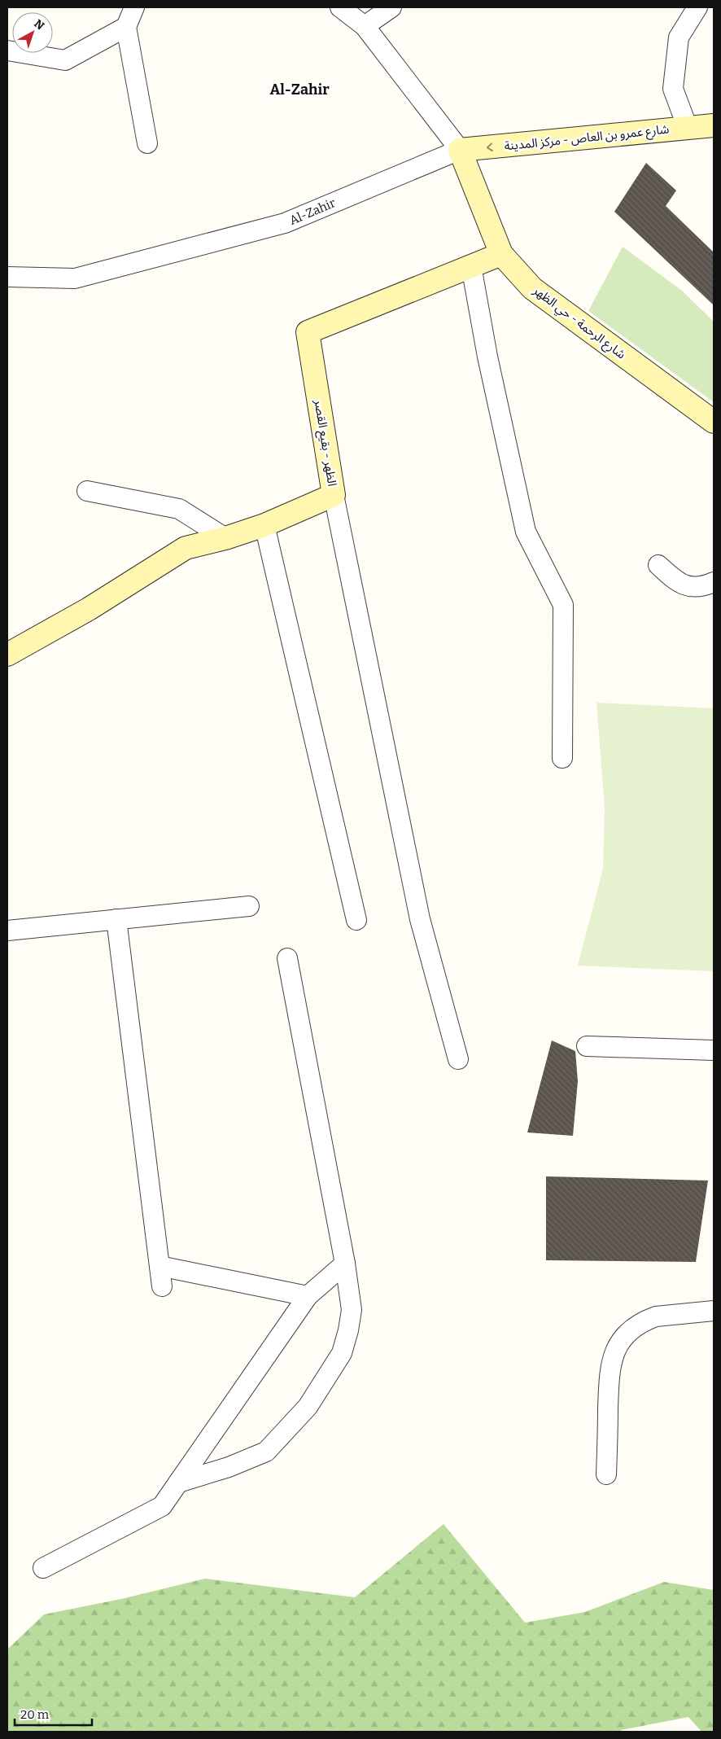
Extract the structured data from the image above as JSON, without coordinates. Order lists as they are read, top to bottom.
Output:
{
  "streets": {
    "street": [
      "شارع عمرو بن العاص - مركز المدينة",
      "Al-Zahir",
      "شارع الرحمة - حي الظهر",
      "الظهر - بقيع القصر"
    ]
  },
  "crossings": [
    ["شارع عمرو بن العاص - مركز المدينة", "Al-Zahir"],
    ["شارع عمرو بن العاص - مركز المدينة", "شارع الرحمة - حي الظهر"],
    ["Al-Zahir", "شارع الرحمة - حي الظهر"],
    ["شارع الرحمة - حي الظهر", "الظهر - بقيع القصر"]
  ],
  "one_way": ["شارع عمرو بن العاص - مركز المدينة"],
  "districts": ["Al-Zahir"],
  "scale_bar": "20 m",
  "north": "top right"
}
